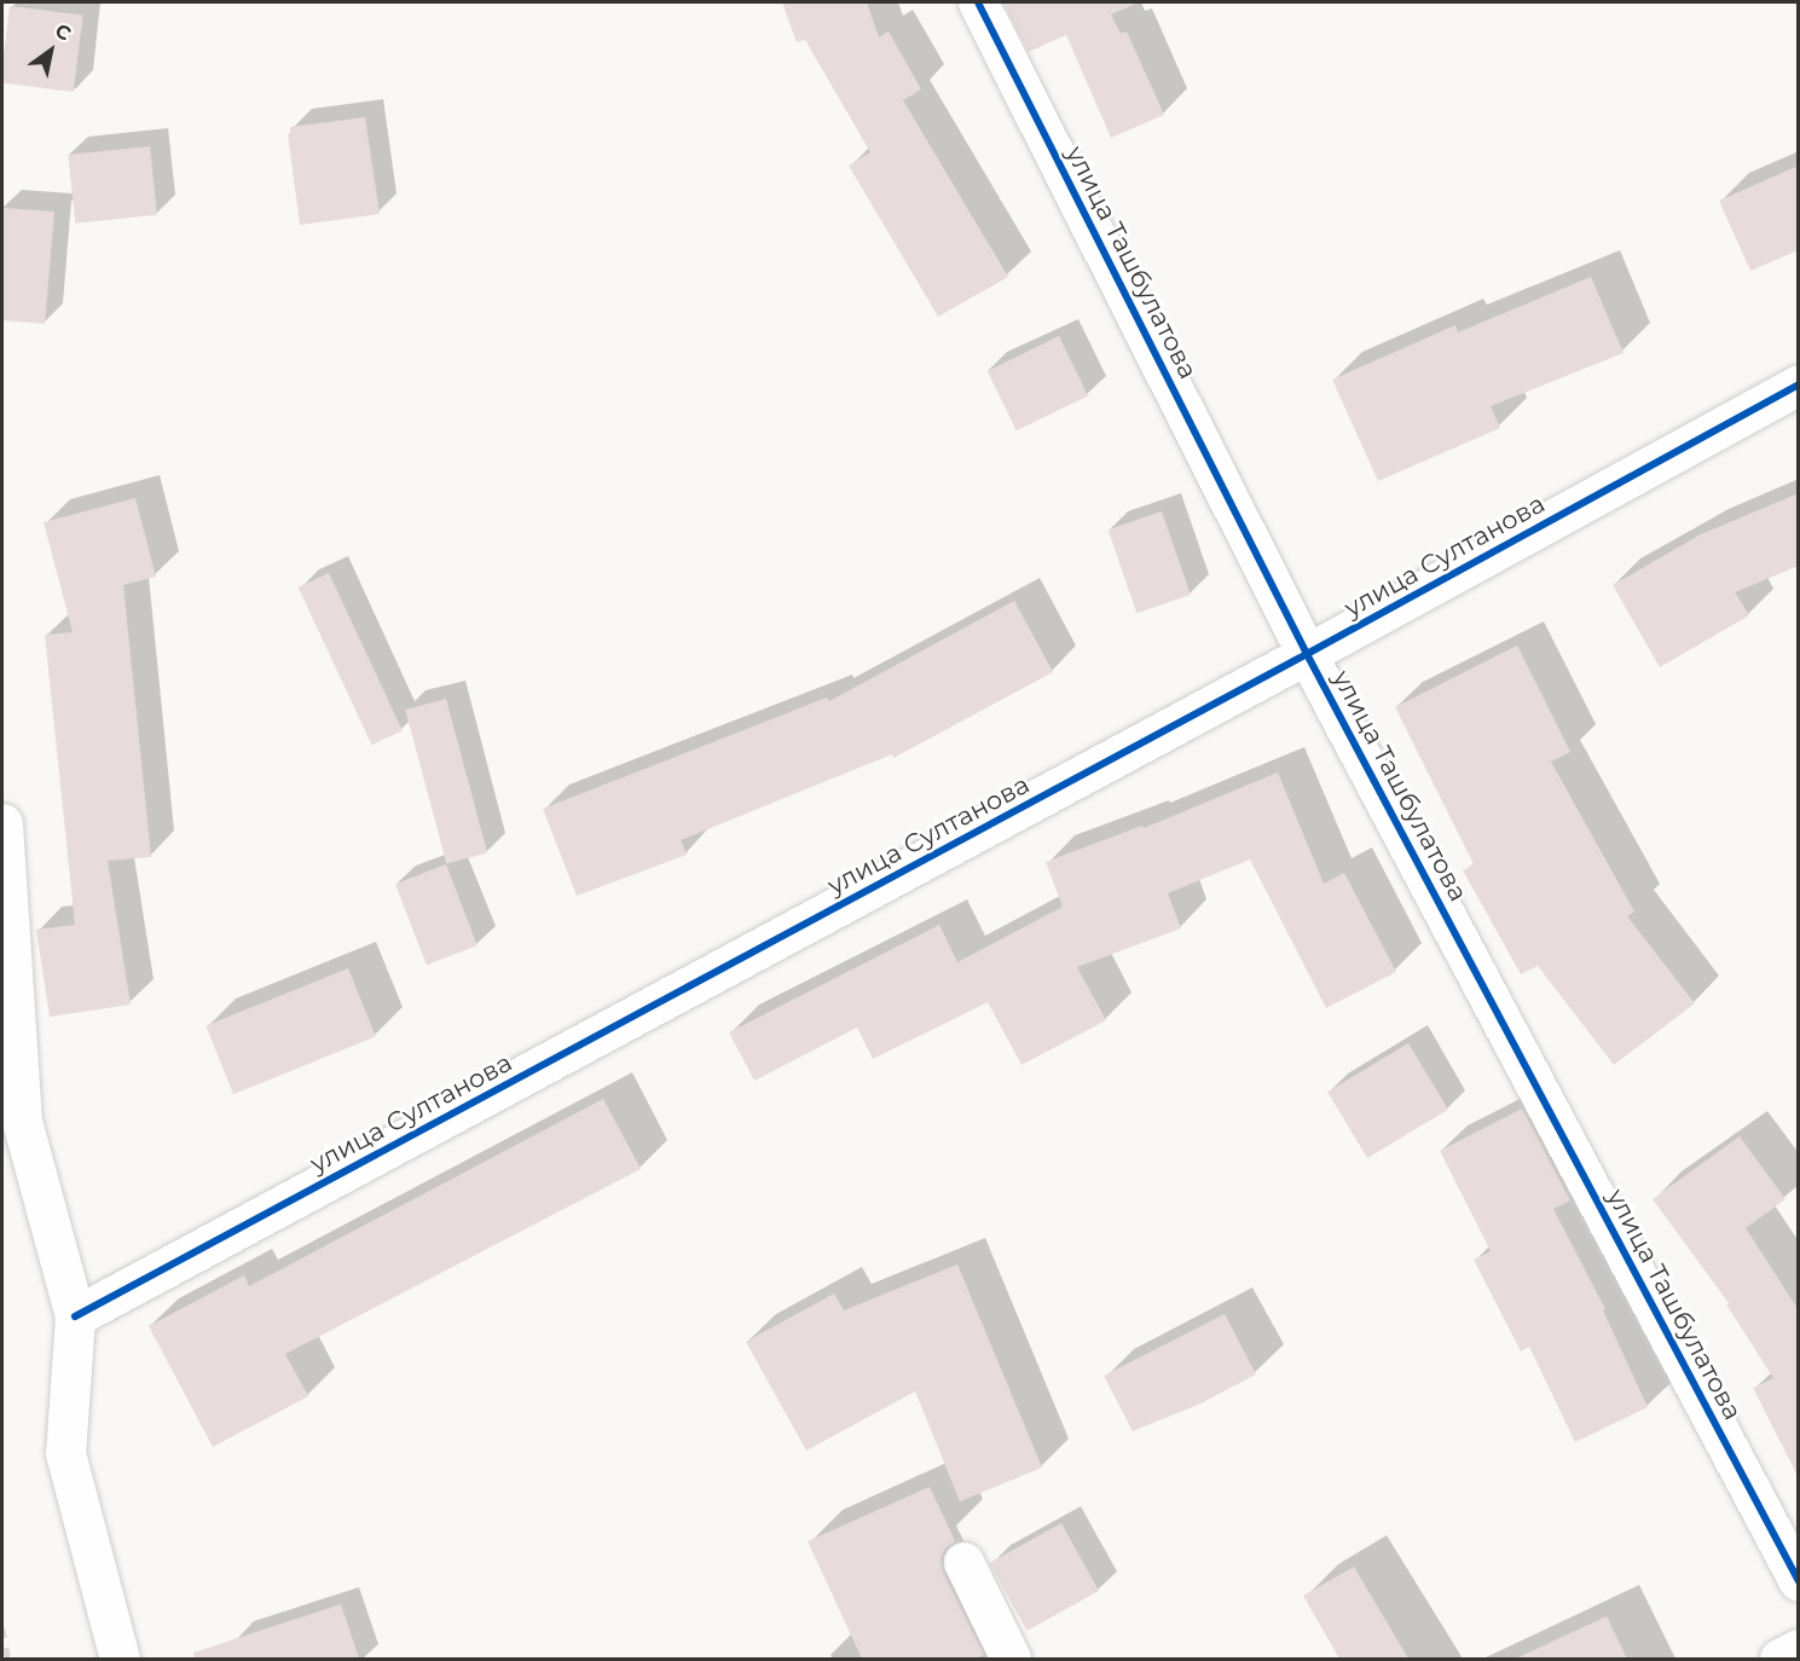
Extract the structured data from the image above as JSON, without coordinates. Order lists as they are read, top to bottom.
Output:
{
  "streets": {
    "street": ["улица Ташбулатова", "улица Султанова"]
  },
  "crossings": [
    ["улица Ташбулатова", "улица Султанова"]
  ],
  "north": "top right"
}
